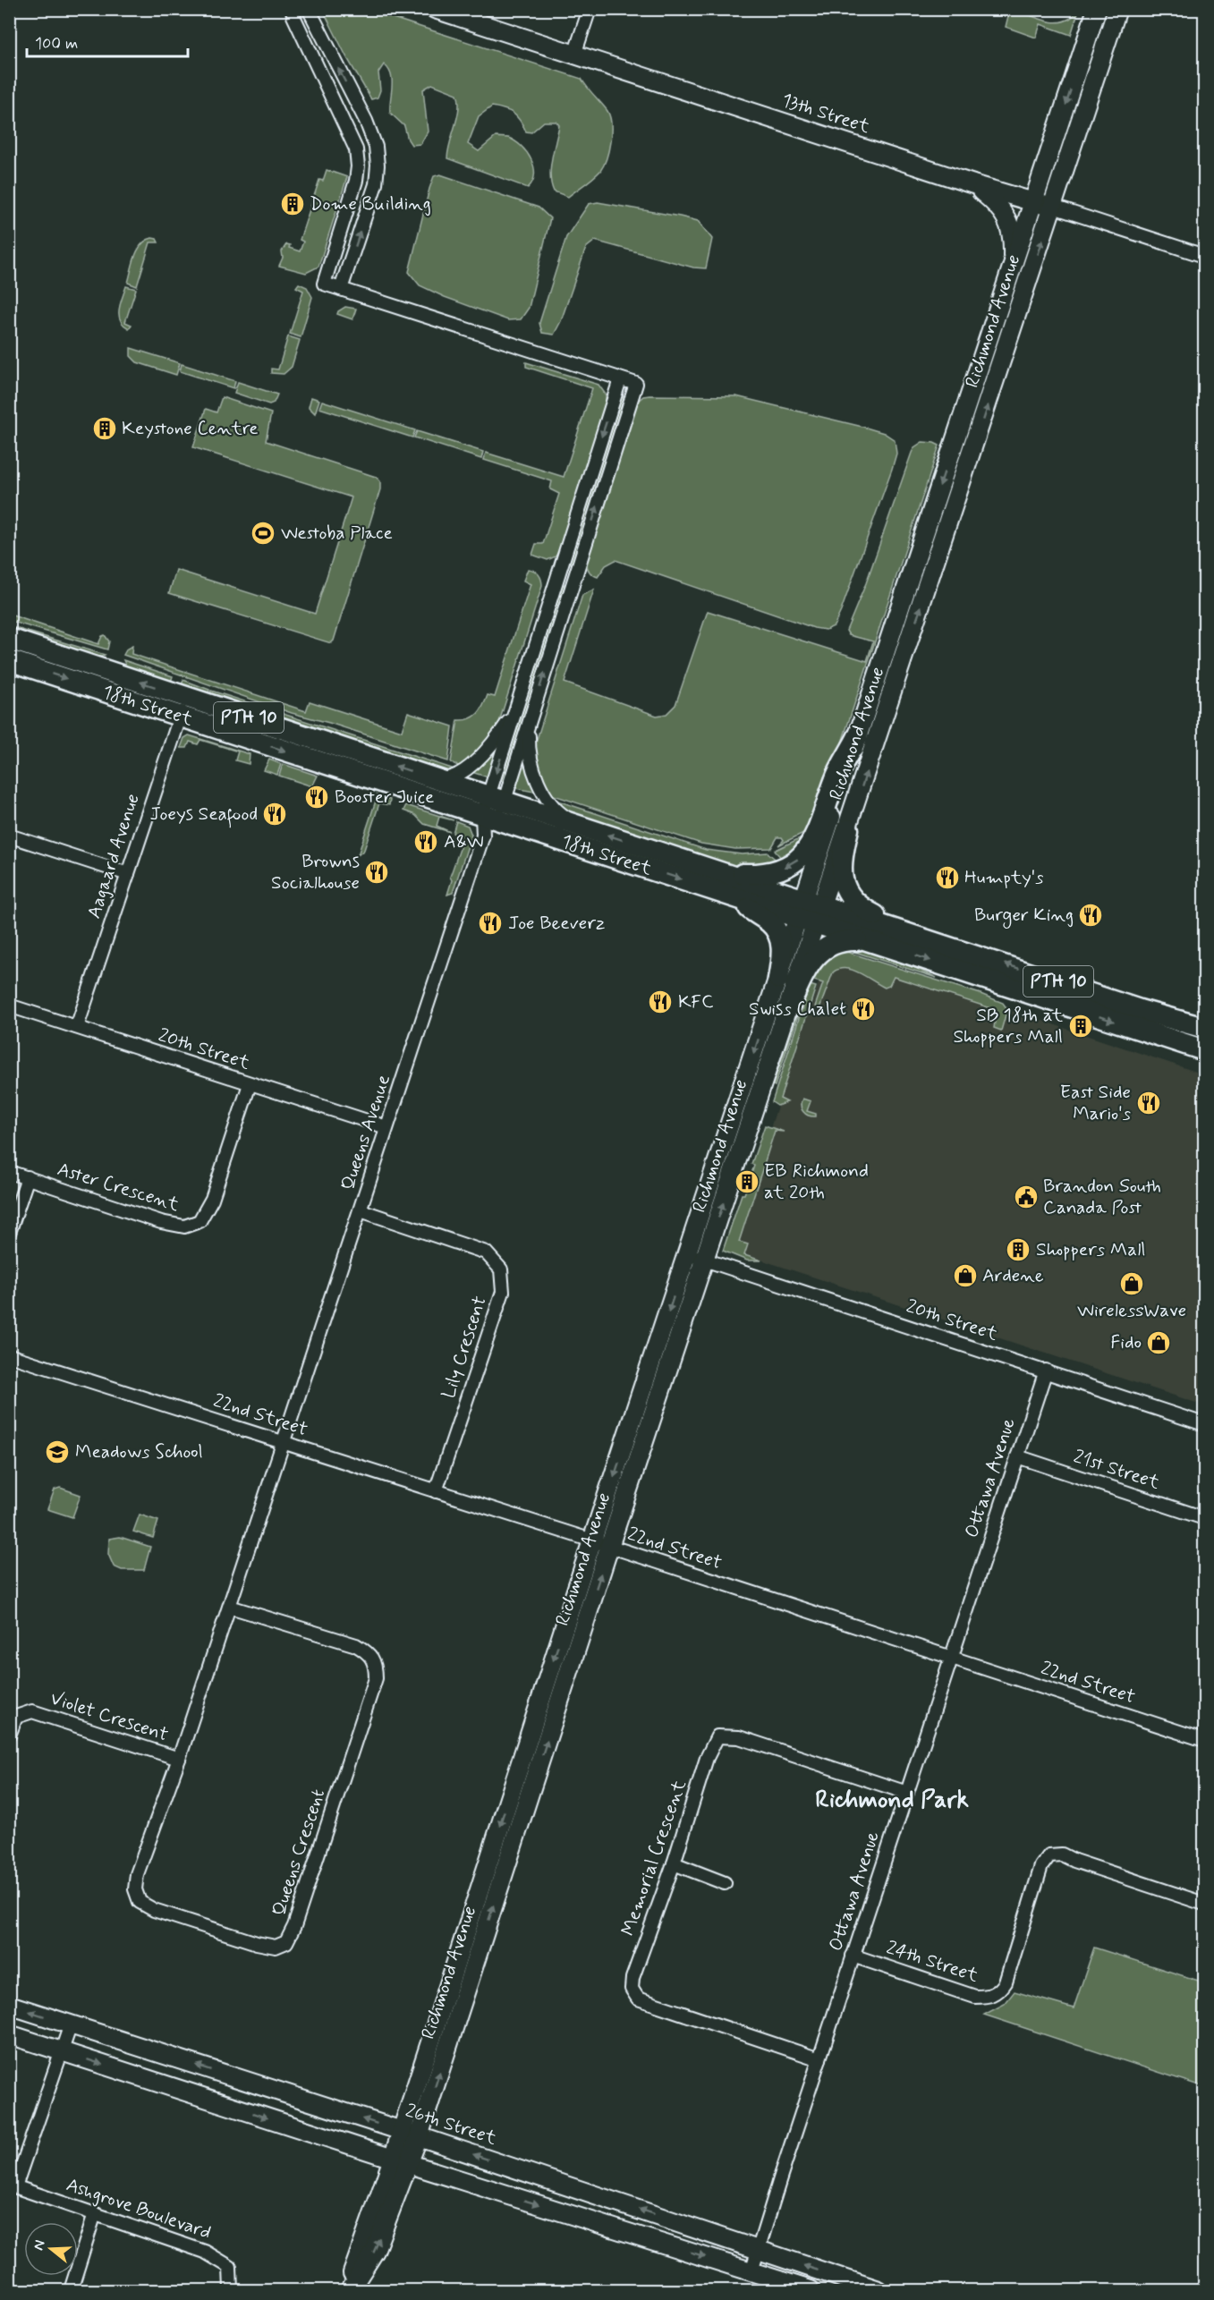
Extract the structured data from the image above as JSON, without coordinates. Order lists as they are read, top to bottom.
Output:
{
  "streets": {
    "main road": [
      "13th Street",
      "Richmond Avenue",
      "18th Street",
      "PTH 10",
      "26th Street"
    ],
    "street": [
      "Aagaard Avenue",
      "20th Street",
      "Queens Avenue",
      "Aster Crescent",
      "Lily Crescent",
      "22nd Street",
      "21st Street",
      "Ottawa Avenue",
      "Violet Crescent",
      "Queens Crescent",
      "Memorial Crescent",
      "24th Street",
      "Ashgrove Boulevard"
    ]
  },
  "crossings": [
    ["13th Street", "Richmond Avenue"],
    ["Richmond Avenue", "18th Street"],
    ["Richmond Avenue", "20th Street"],
    ["Richmond Avenue", "22nd Street"],
    ["Richmond Avenue", "26th Street"],
    ["18th Street", "Aagaard Avenue"],
    ["18th Street", "Queens Avenue"],
    ["Aagaard Avenue", "20th Street"],
    ["20th Street", "Queens Avenue"],
    ["20th Street", "Aster Crescent"],
    ["20th Street", "Ottawa Avenue"],
    ["Queens Avenue", "Lily Crescent"],
    ["Queens Avenue", "22nd Street"],
    ["Queens Avenue", "Queens Crescent"],
    ["Lily Crescent", "22nd Street"],
    ["22nd Street", "Ottawa Avenue"],
    ["22nd Street", "Queens Crescent"],
    ["21st Street", "Ottawa Avenue"],
    ["Ottawa Avenue", "Memorial Crescent"],
    ["Ottawa Avenue", "24th Street"],
    ["Ottawa Avenue", "26th Street"],
    ["Violet Crescent", "Queens Crescent"]
  ],
  "districts": ["Richmond Park"],
  "places": {
    "building": [
      "Dome Building",
      "Keystone Centre",
      "SB 18th at Shoppers Mall",
      "EB Richmond at 20th",
      "Shoppers Mall"
    ],
    "sports": ["Westoba Place"],
    "restaurant": [
      "Booster Juice",
      "Joeys Seafood",
      "A&W",
      "Browns Socialhouse",
      "Humpty's",
      "Burger King",
      "Joe Beeverz",
      "KFC",
      "Swiss Chalet",
      "East Side Mario's"
    ],
    "public building": ["Brandon South Canada Post"],
    "shop": ["Ardene", "WirelessWave", "Fido"],
    "school or university": ["Meadows School"]
  },
  "scale_bar": "100 m",
  "north": "left"
}
